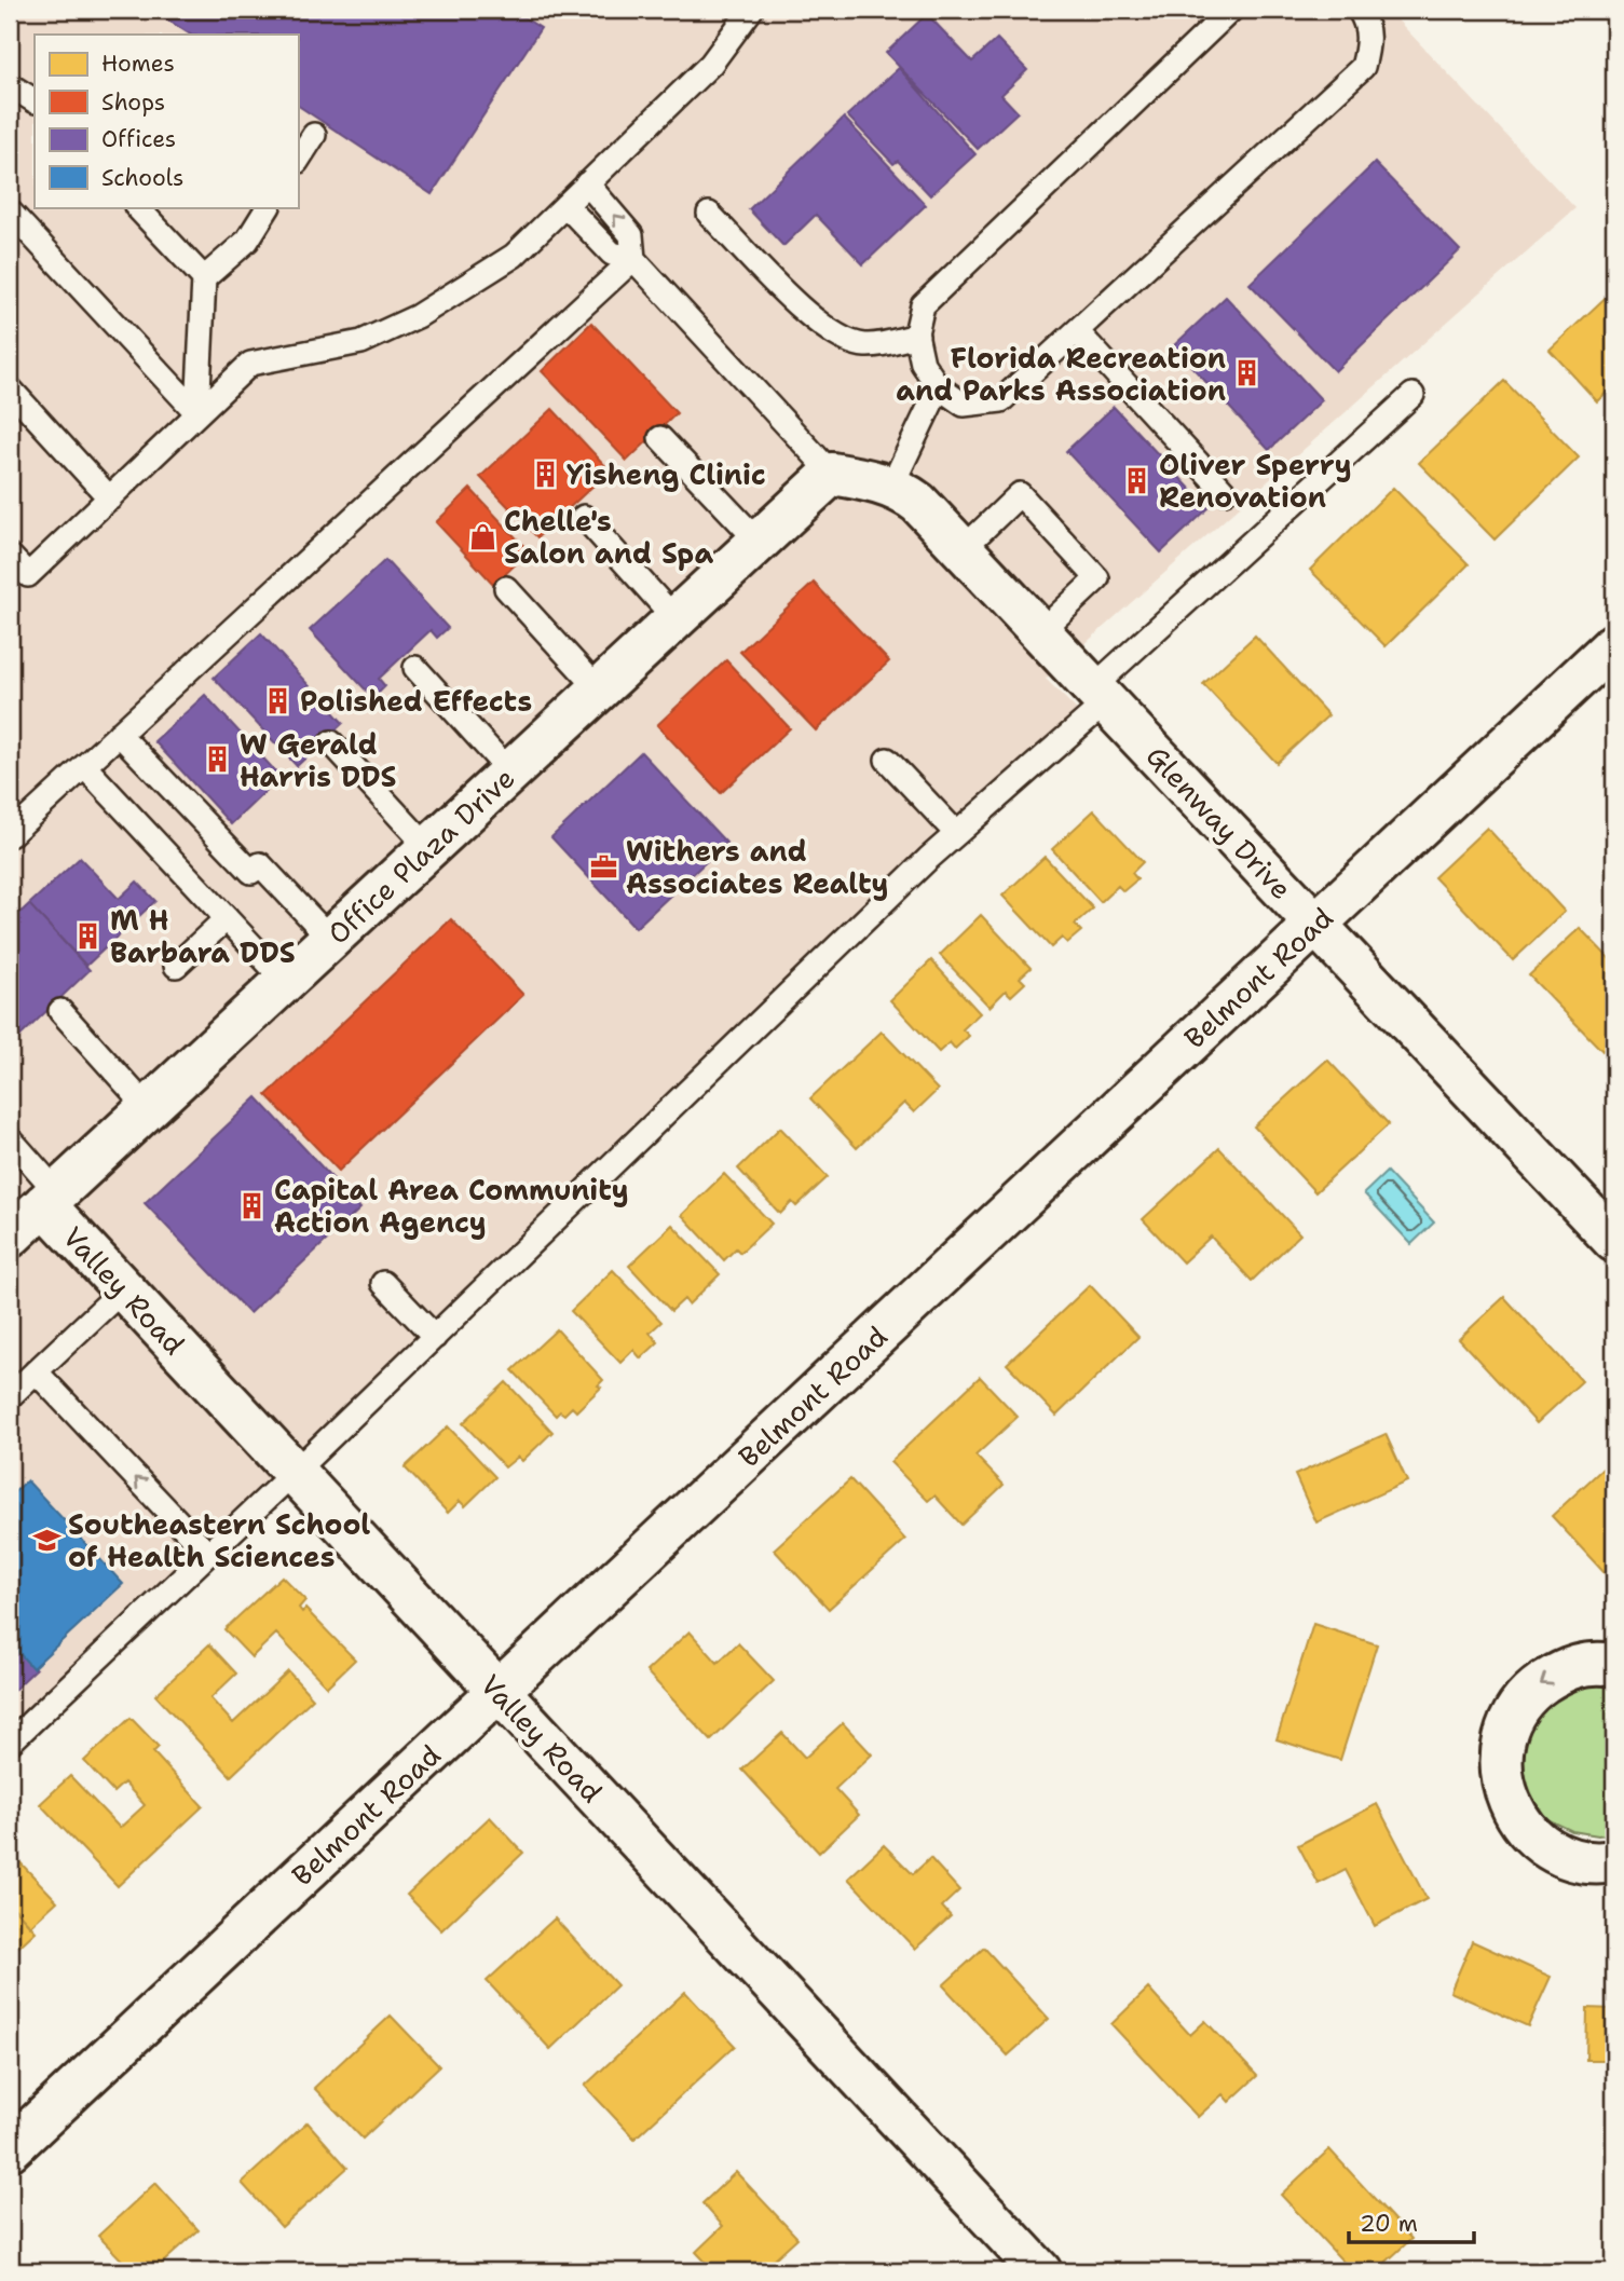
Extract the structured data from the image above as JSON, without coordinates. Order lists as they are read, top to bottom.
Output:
{
  "streets": {
    "street": [
      "Glenway Drive",
      "Office Plaza Drive",
      "Belmont Road",
      "Valley Road"
    ]
  },
  "crossings": [
    ["Glenway Drive", "Office Plaza Drive"],
    ["Glenway Drive", "Belmont Road"],
    ["Office Plaza Drive", "Valley Road"],
    ["Belmont Road", "Valley Road"]
  ],
  "places": {
    "building": [
      "Florida Recreation and Parks Association",
      "Yisheng Clinic",
      "Oliver Sperry Renovation",
      "Polished Effects",
      "W Gerald Harris DDS",
      "M H Barbara DDS",
      "Capital Area Community Action Agency"
    ],
    "shop": ["Chelle's Salon and Spa"],
    "office": ["Withers and Associates Realty"],
    "school or university": ["Southeastern School of Health Sciences"]
  },
  "legend": [
    "Homes",
    "Shops",
    "Offices",
    "Schools"
  ],
  "scale_bar": "20 m"
}
